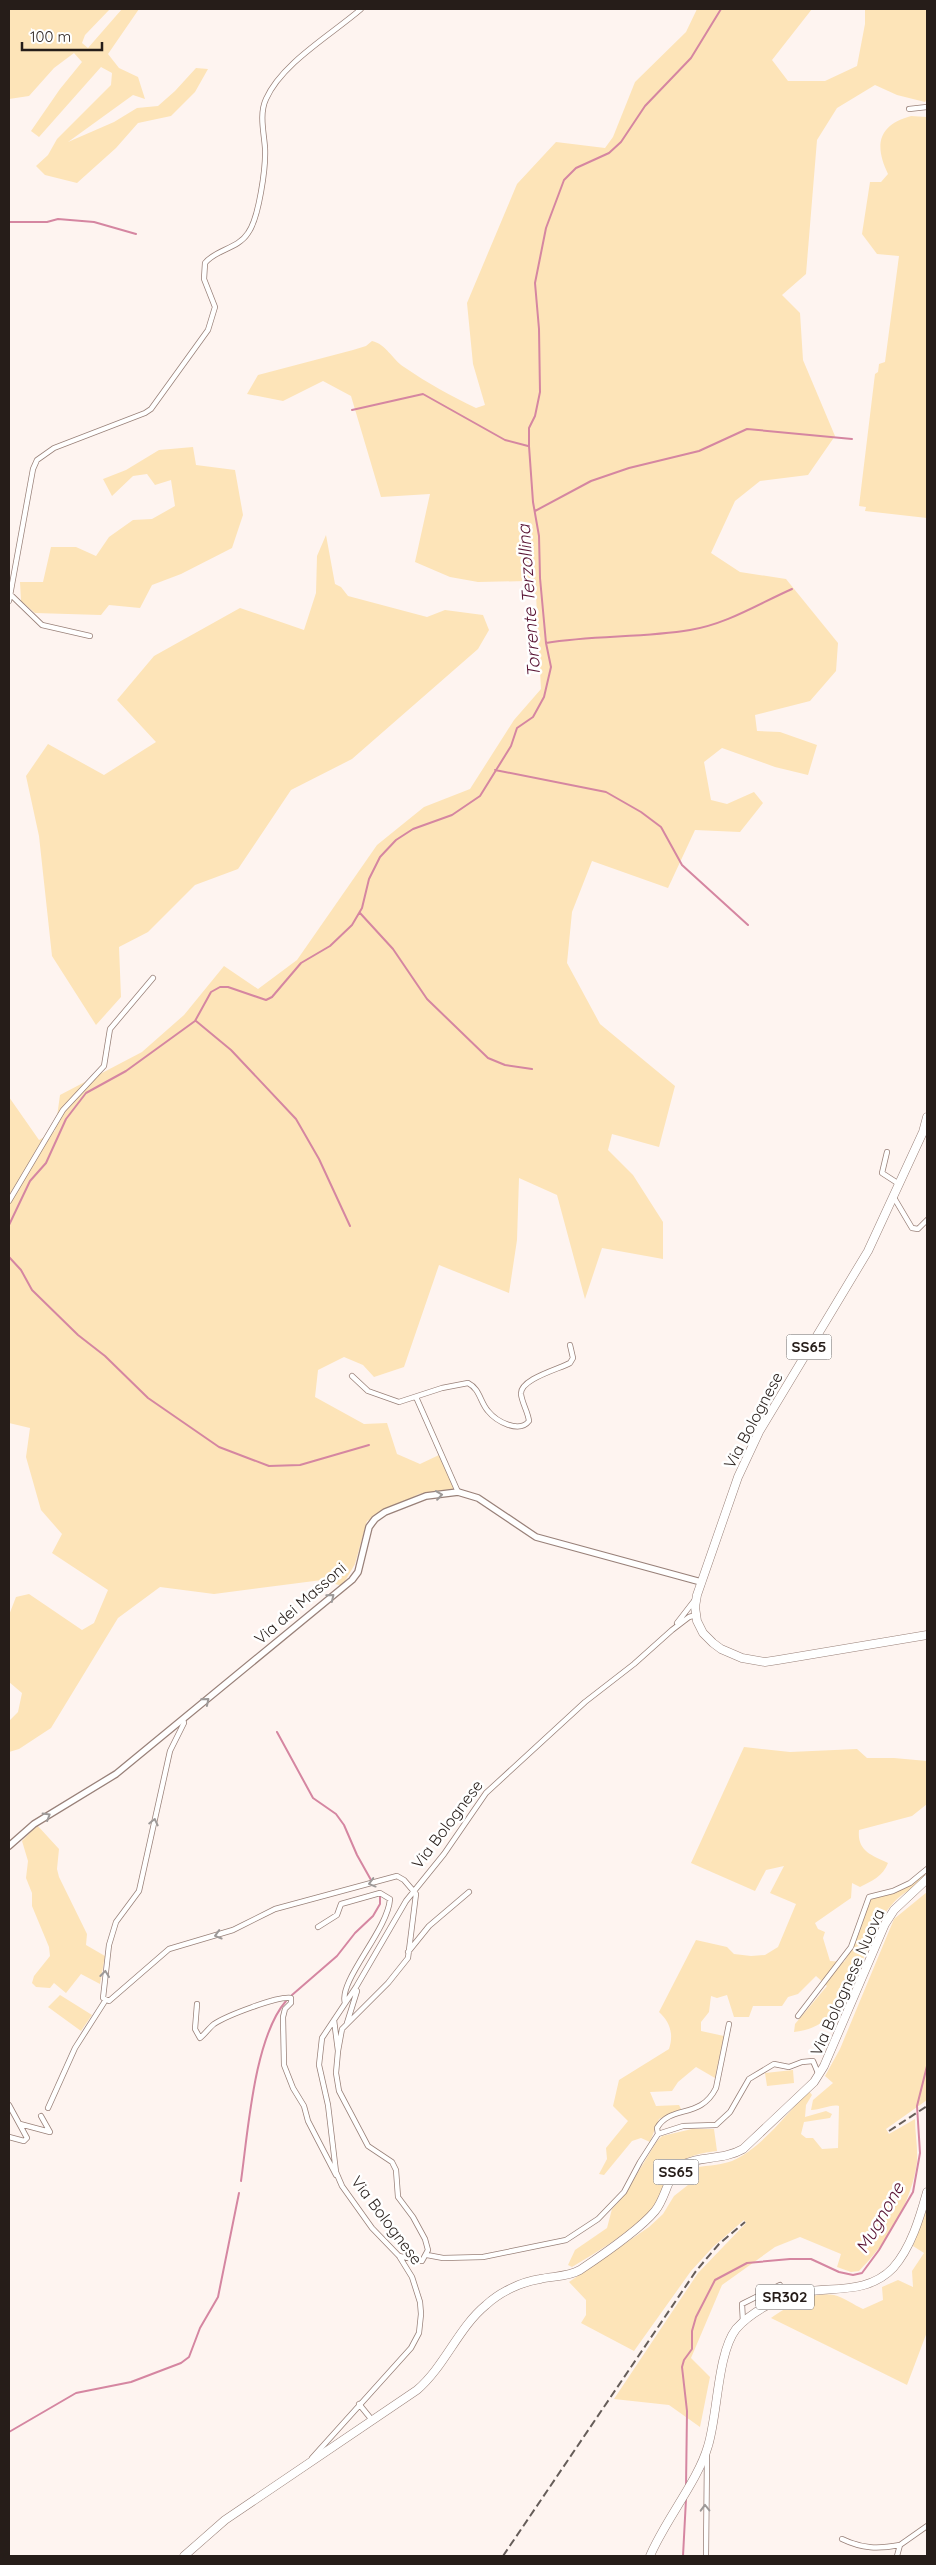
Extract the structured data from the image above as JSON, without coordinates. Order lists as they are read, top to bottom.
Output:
{
  "streets": {
    "main road": [
      "SS65",
      "Via Bolognese",
      "Via Bolognese Nuova",
      "SR302"
    ],
    "street": ["Via dei Massoni"]
  },
  "crossings": [
    ["SS65", "Via Bolognese"],
    ["Via Bolognese", "Via dei Massoni"],
    ["Via Bolognese", "Via Bolognese Nuova"]
  ],
  "one_way": ["Via dei Massoni"],
  "water": ["Torrente Terzollina", "Mugnone"],
  "scale_bar": "100 m"
}
